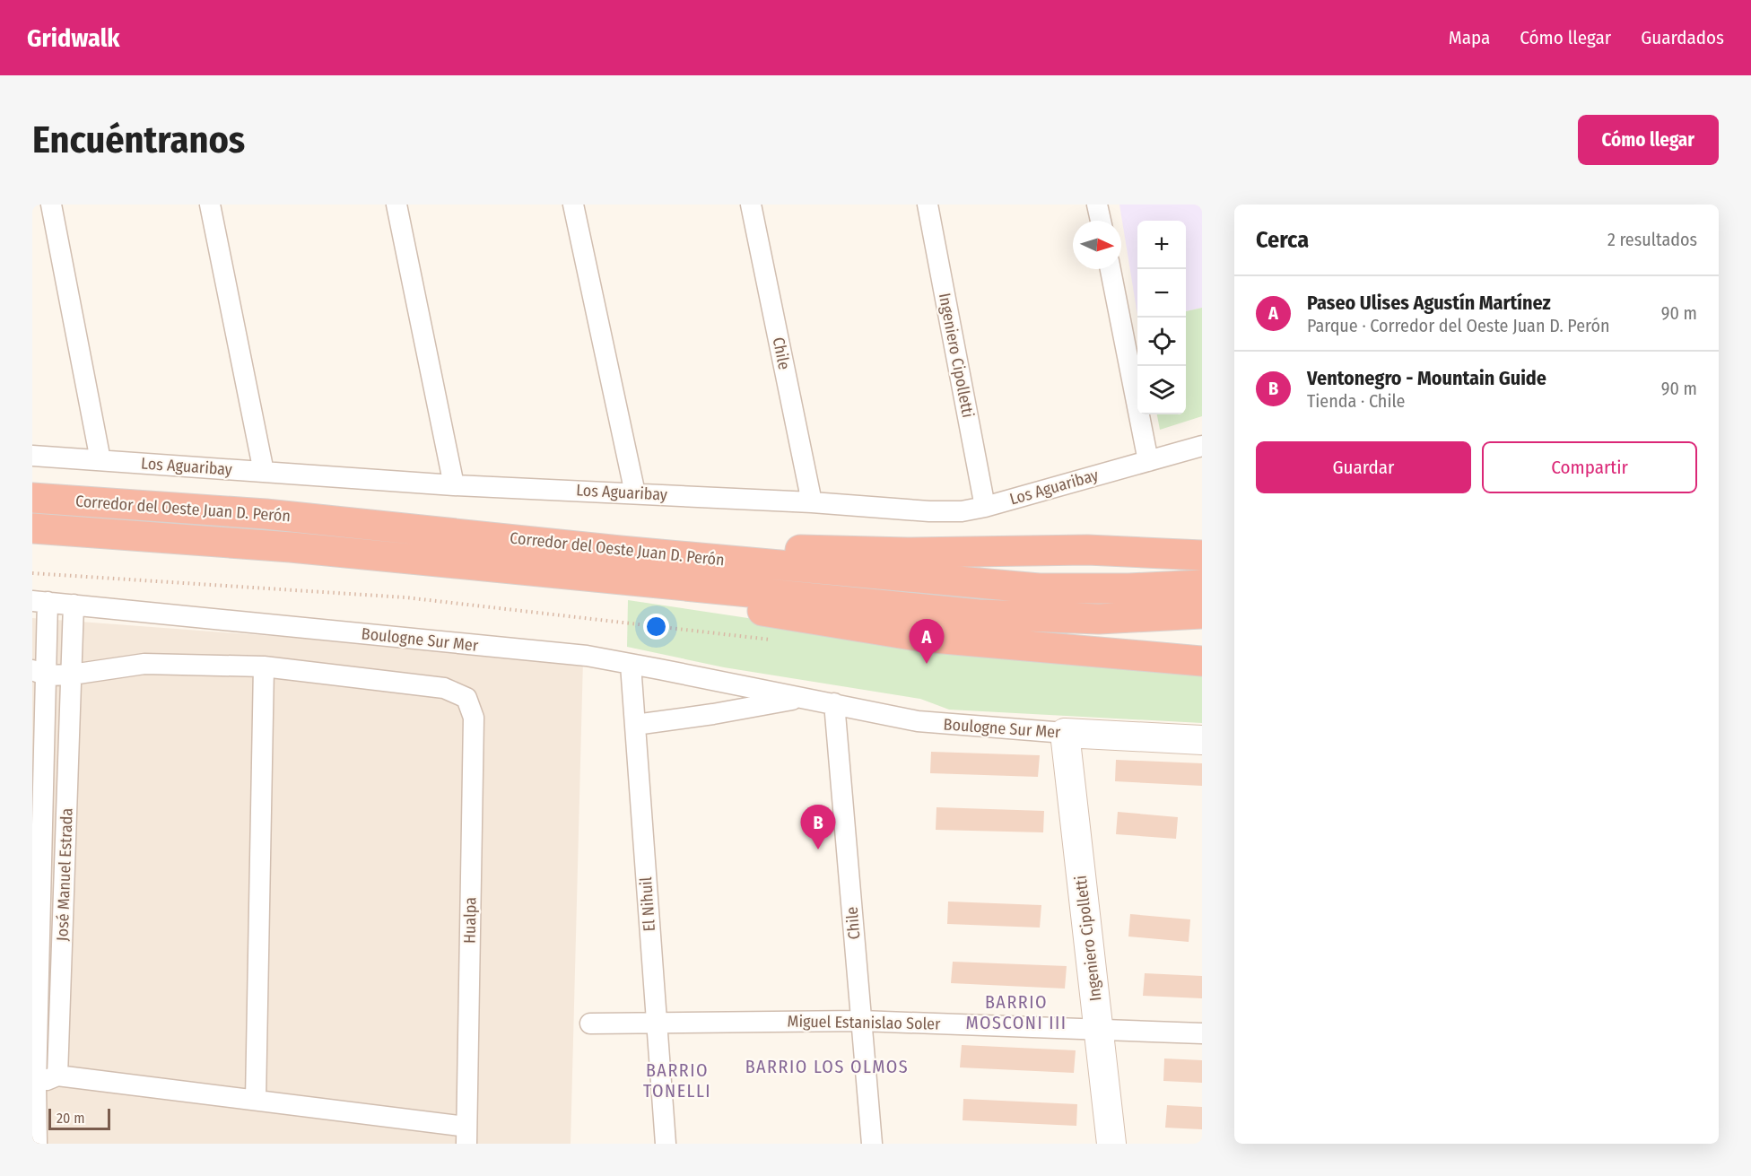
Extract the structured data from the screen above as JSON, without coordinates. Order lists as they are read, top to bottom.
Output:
{
  "streets": {
    "highway": ["Corredor del Oeste Juan D. Perón"],
    "street": [
      "Chile",
      "Ingeniero Cipolletti",
      "Los Aguaribay",
      "Boulogne Sur Mer",
      "José Manuel Estrada",
      "El Nihuil",
      "Hualpa",
      "Miguel Estanislao Soler"
    ]
  },
  "crossings": [
    ["Chile", "Los Aguaribay"],
    ["Chile", "Boulogne Sur Mer"],
    ["Chile", "Miguel Estanislao Soler"],
    ["Ingeniero Cipolletti", "Los Aguaribay"],
    ["Ingeniero Cipolletti", "Boulogne Sur Mer"],
    ["Ingeniero Cipolletti", "Miguel Estanislao Soler"],
    ["Boulogne Sur Mer", "José Manuel Estrada"],
    ["Boulogne Sur Mer", "El Nihuil"],
    ["El Nihuil", "Miguel Estanislao Soler"]
  ],
  "districts": ["BARRIO MOSCONI III", "BARRIO LOS OLMOS", "BARRIO TONELLI"],
  "scale_bar": "20 m",
  "north": "right",
  "page": {
    "header": "Gridwalk",
    "nav": ["Mapa", "Cómo llegar", "Guardados"],
    "buttons": [
      "Cómo llegar",
      ["Guardar", "Compartir"]
    ],
    "title": "Encuéntranos",
    "heading": ["Cerca", "2 resultados"],
    "map_buttons": ["+", "−"],
    "list": [
      {
        "mark": "A",
        "name": "Paseo Ulises Agustín Martínez",
        "note": "Parque · Corredor del Oeste Juan D. Perón",
        "value": "90 m"
      },
      {
        "mark": "B",
        "name": "Ventonegro - Mountain Guide",
        "note": "Tienda · Chile",
        "value": "90 m"
      }
    ],
    "pins": ["A", "B"],
    "scale": "20 m"
  }
}
